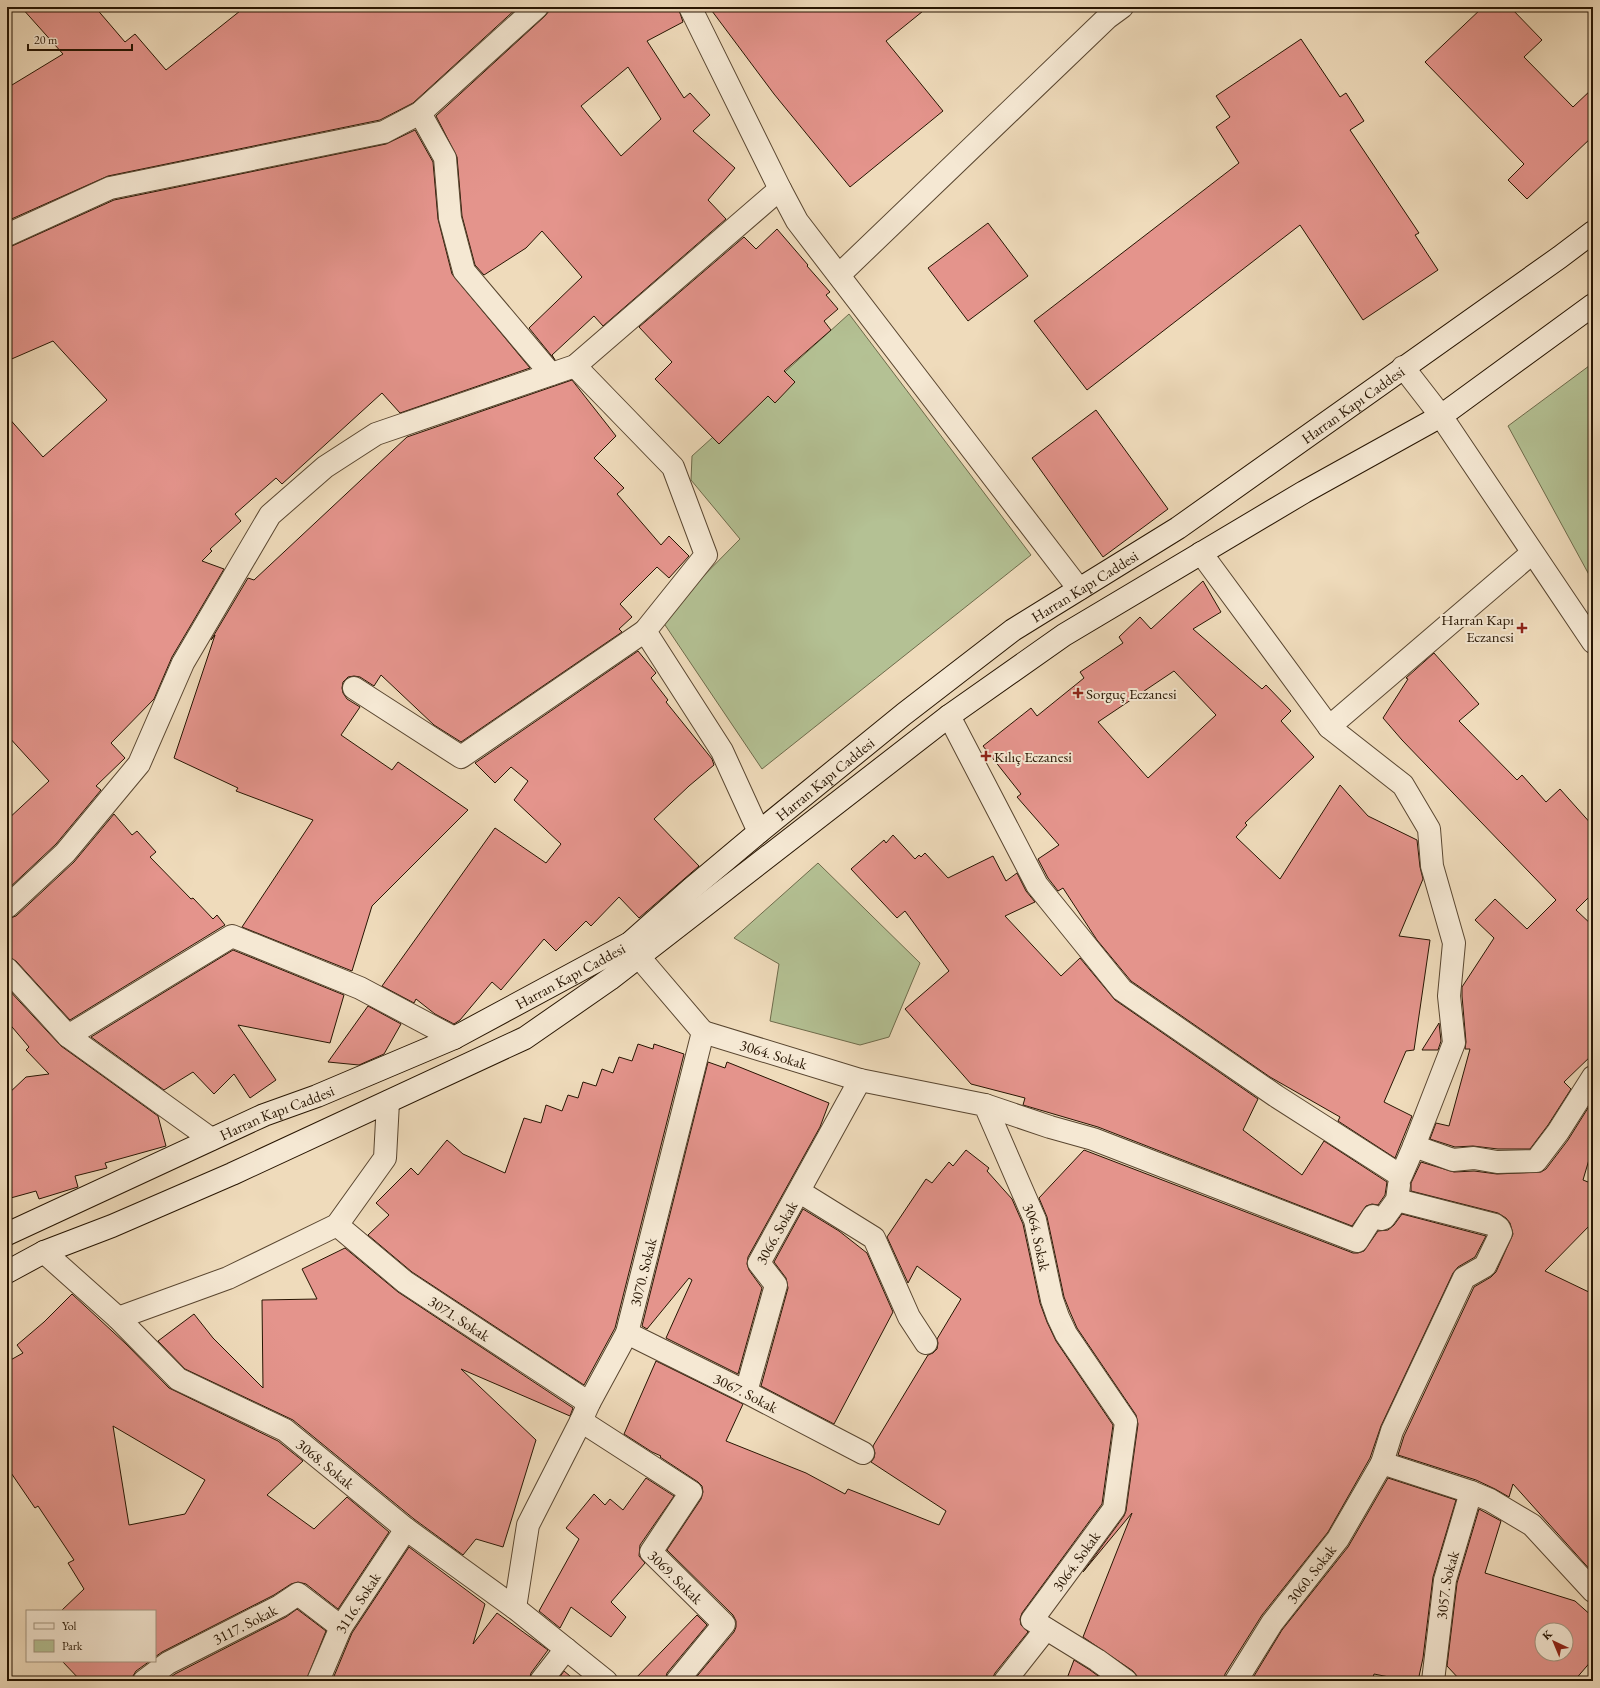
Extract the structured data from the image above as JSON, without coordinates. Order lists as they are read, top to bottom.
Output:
{
  "streets": {
    "street": [
      "Harran Kapı Caddesi",
      "3064. Sokak",
      "3066. Sokak",
      "3070. Sokak",
      "3071. Sokak",
      "3067. Sokak",
      "3068. Sokak",
      "3060. Sokak",
      "3069. Sokak",
      "3057. Sokak",
      "3116. Sokak",
      "3117. Sokak"
    ]
  },
  "crossings": [
    ["Harran Kapı Caddesi", "3068. Sokak"],
    ["3064. Sokak", "3066. Sokak"],
    ["3064. Sokak", "3070. Sokak"],
    ["3066. Sokak", "3067. Sokak"],
    ["3070. Sokak", "3071. Sokak"],
    ["3070. Sokak", "3067. Sokak"],
    ["3070. Sokak", "3068. Sokak"],
    ["3070. Sokak", "3069. Sokak"],
    ["3071. Sokak", "3069. Sokak"],
    ["3068. Sokak", "3116. Sokak"],
    ["3116. Sokak", "3117. Sokak"]
  ],
  "places": {
    "health": ["Harran Kapı Eczanesi", "Sorguç Eczanesi", "Kılıç Eczanesi"]
  },
  "legend": ["Yol", "Park"],
  "scale_bar": "20 m",
  "north": "top left"
}
